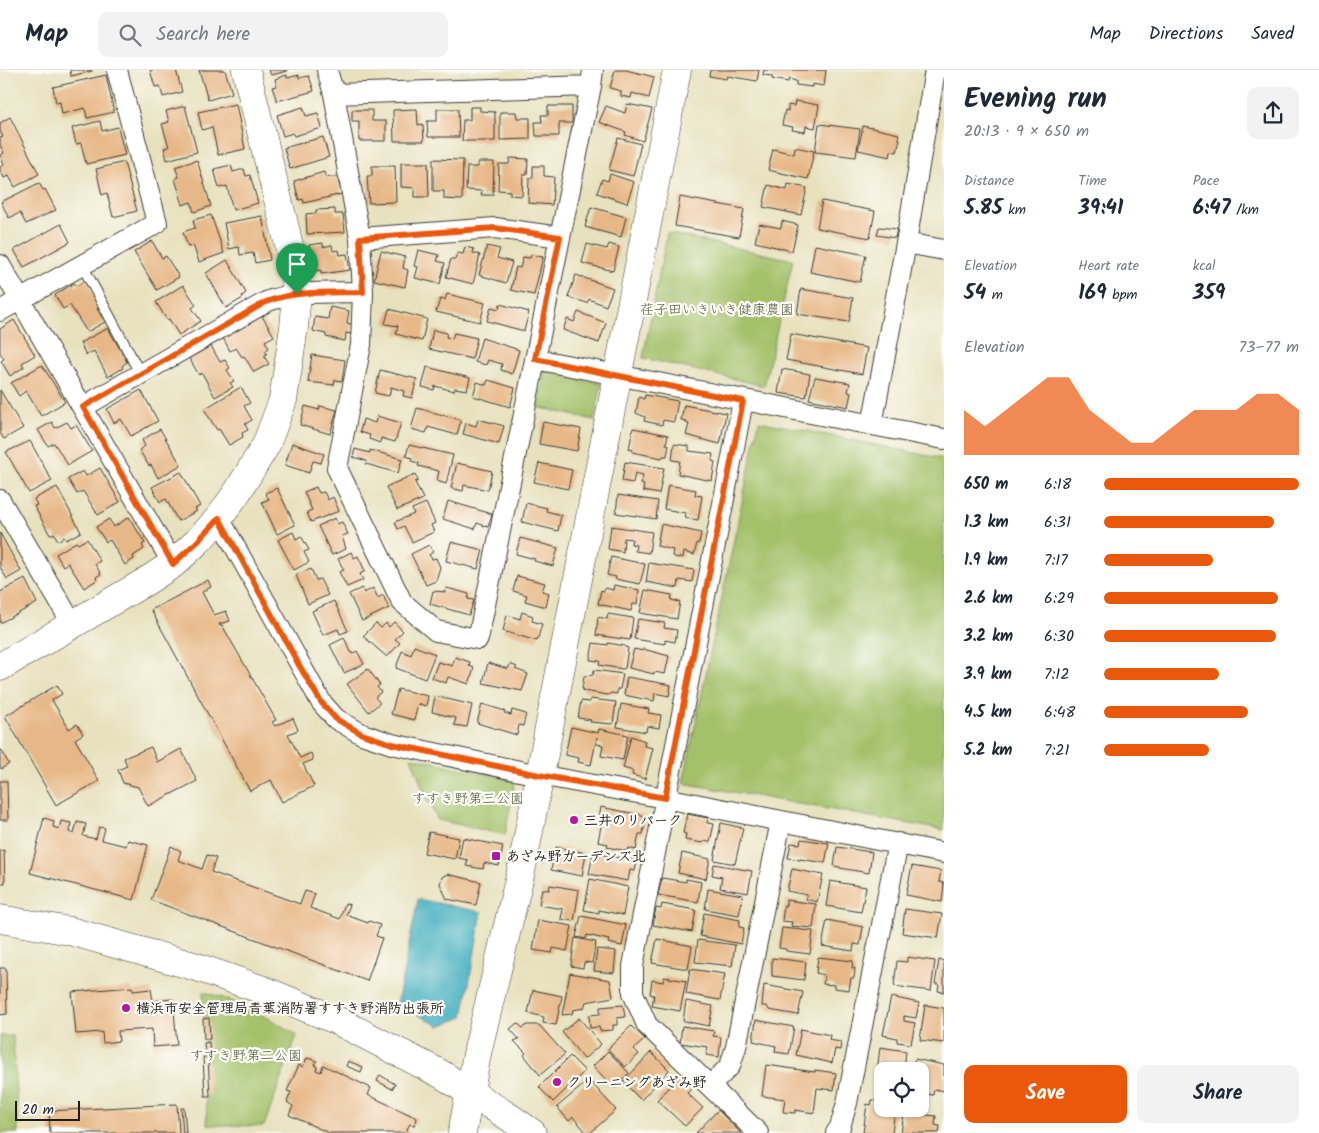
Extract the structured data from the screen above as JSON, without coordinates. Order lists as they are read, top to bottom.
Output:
{
  "parks": ["荏子田いきいき健康農園", "すすき野第三公園", "すすき野第二公園"],
  "places": {
    "other": ["三井のリパーク", "横浜市安全管理局青葉消防署すすき野消防出張所", "クリーニングあざみ野"],
    "transit": ["あざみ野ガーデンズ北"]
  },
  "scale_bar": "20 m",
  "page": {
    "header": "Map",
    "search": "Search here",
    "nav": ["Map", "Directions", "Saved"],
    "heading": ["Evening run", "20:13 · 9 × 650 m"],
    "stats": [
      ["Distance", "5.85 km"],
      ["Time", "39:41"],
      ["Pace", "6:47 /km"],
      ["Elevation", "54 m"],
      ["Heart rate", "169 bpm"],
      ["kcal", "359"]
    ],
    "chart": ["Elevation", "73–77 m"],
    "list": [
      {
        "name": "650 m",
        "note": "6:18"
      },
      {
        "name": "1.3 km",
        "note": "6:31"
      },
      {
        "name": "1.9 km",
        "note": "7:17"
      },
      {
        "name": "2.6 km",
        "note": "6:29"
      },
      {
        "name": "3.2 km",
        "note": "6:30"
      },
      {
        "name": "3.9 km",
        "note": "7:12"
      },
      {
        "name": "4.5 km",
        "note": "6:48"
      },
      {
        "name": "5.2 km",
        "note": "7:21"
      }
    ],
    "buttons": ["Save", "Share"],
    "scale": "20 m"
  }
}
